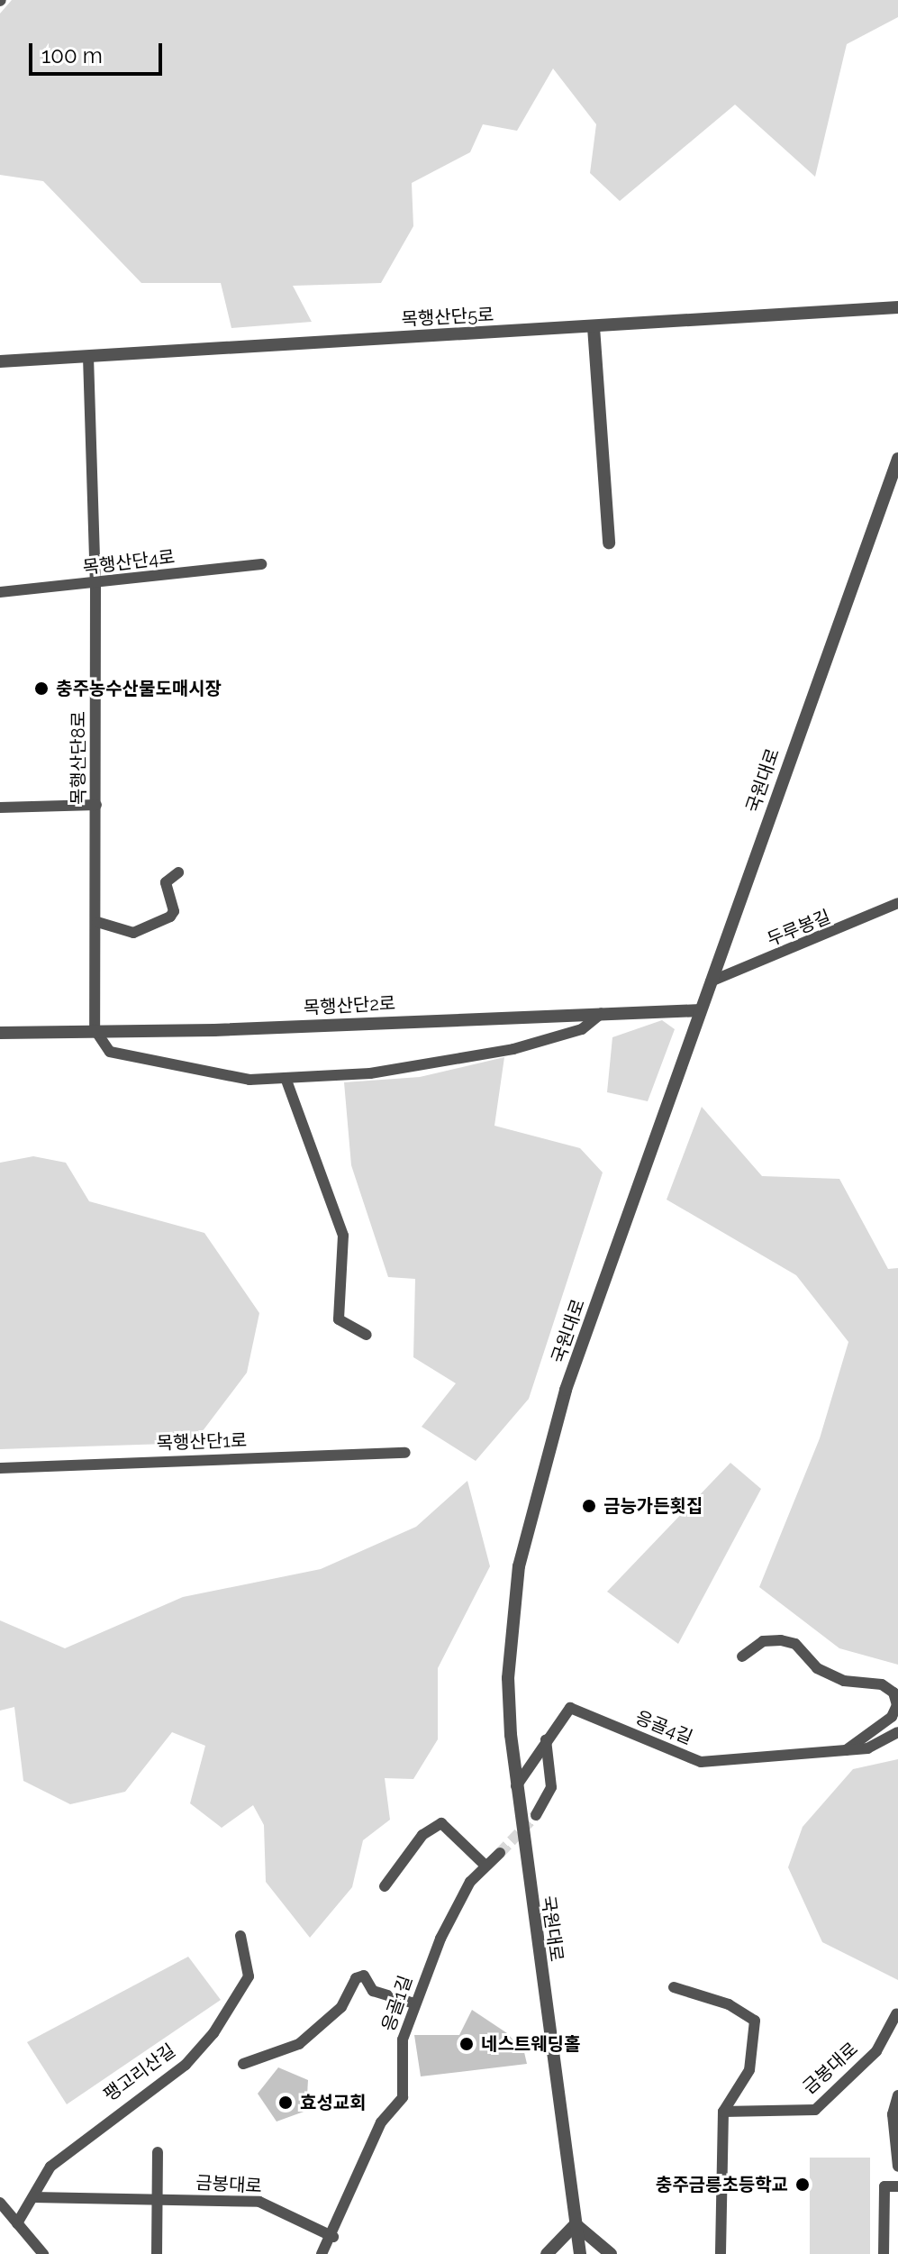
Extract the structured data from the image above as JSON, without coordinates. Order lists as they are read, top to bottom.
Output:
{
  "streets": {
    "street": [
      "목행산단5로",
      "목행산단4로",
      "목행산단8로",
      "국원대로",
      "두루봉길",
      "목행산단2로",
      "목행산단1로",
      "응골4길",
      "응골1길",
      "금봉대로",
      "팽고리산길"
    ]
  },
  "crossings": [
    ["목행산단5로", "목행산단8로"],
    ["목행산단4로", "목행산단8로"],
    ["목행산단8로", "목행산단2로"],
    ["국원대로", "두루봉길"],
    ["국원대로", "목행산단2로"],
    ["국원대로", "응골4길"],
    ["응골1길", "금봉대로"],
    ["금봉대로", "팽고리산길"]
  ],
  "places": [
    "충주농수산물도매시장",
    "금능가든횟집",
    "네스트웨딩홀",
    "효성교회",
    "충주금릉초등학교"
  ],
  "scale_bar": "100 m"
}
